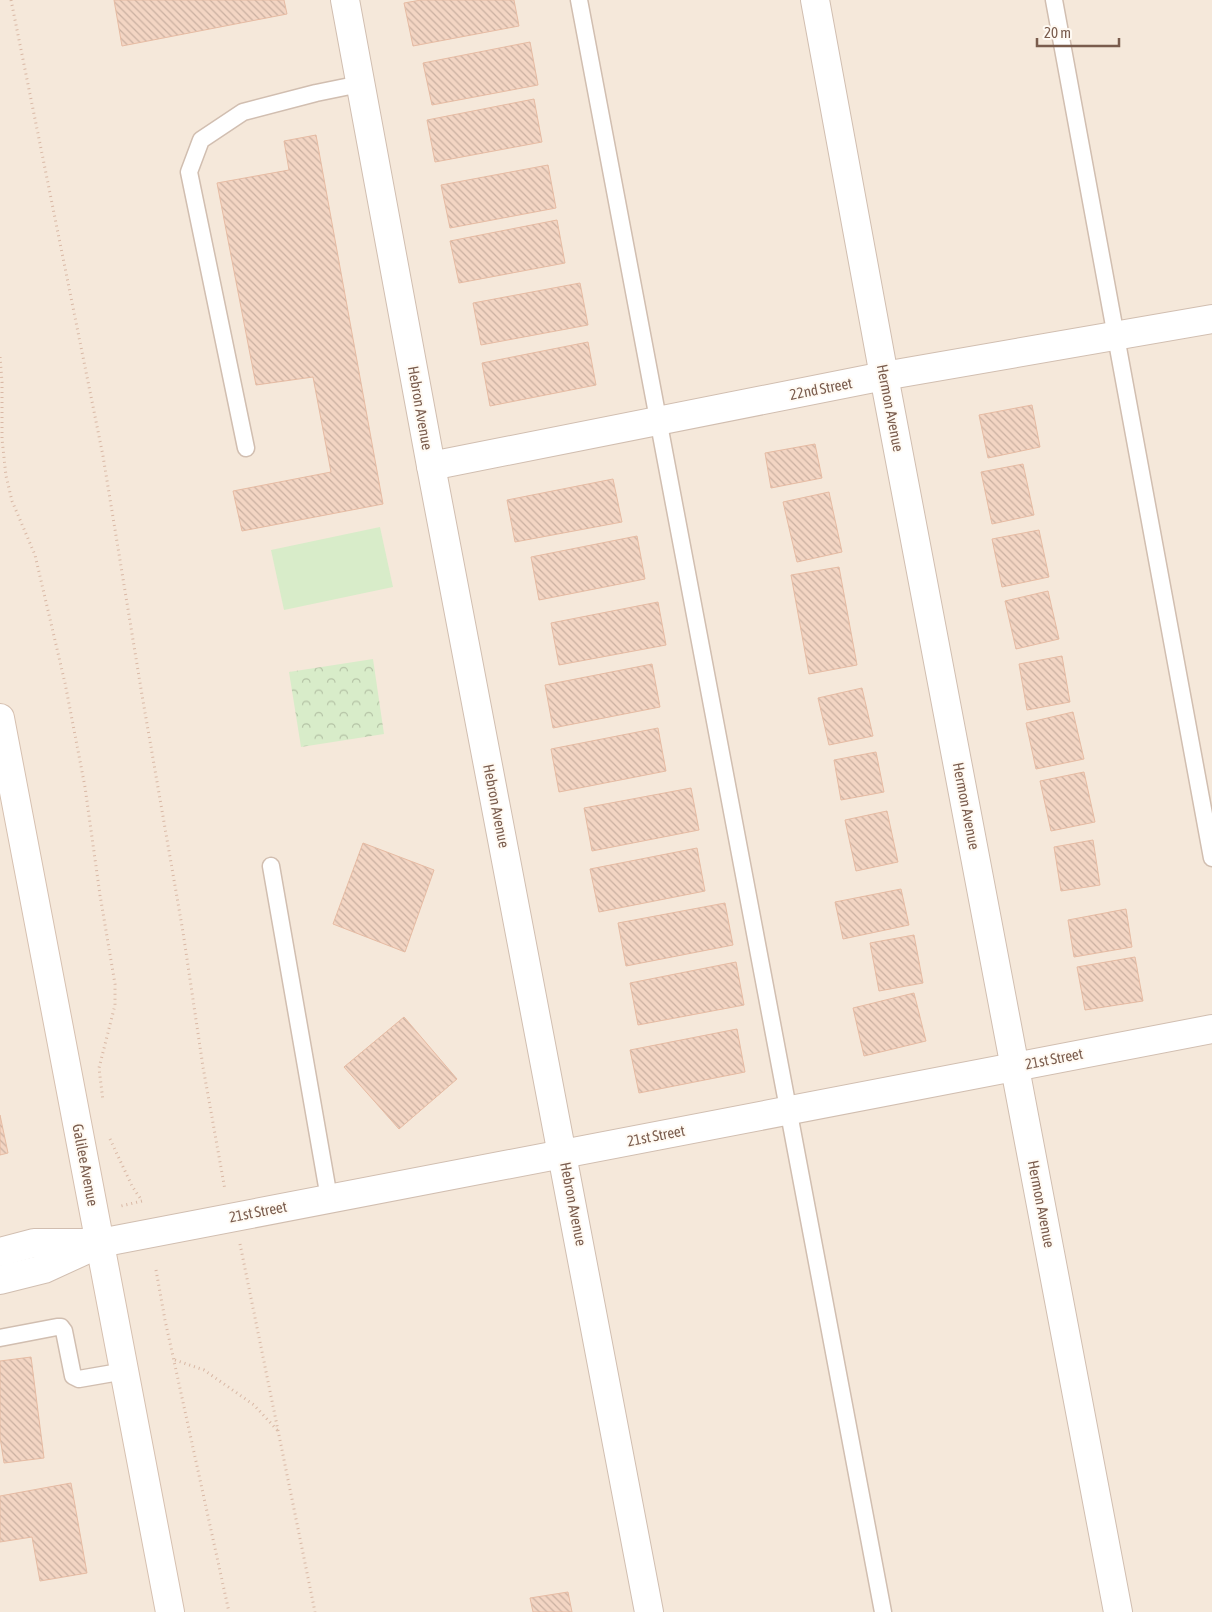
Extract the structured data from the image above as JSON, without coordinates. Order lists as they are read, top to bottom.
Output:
{
  "streets": {
    "street": [
      "22nd Street",
      "Hebron Avenue",
      "Hermon Avenue",
      "21st Street",
      "Galilee Avenue"
    ]
  },
  "crossings": [
    ["22nd Street", "Hebron Avenue"],
    ["22nd Street", "Hermon Avenue"],
    ["Hebron Avenue", "21st Street"],
    ["Hermon Avenue", "21st Street"],
    ["21st Street", "Galilee Avenue"]
  ],
  "scale_bar": "20 m"
}
